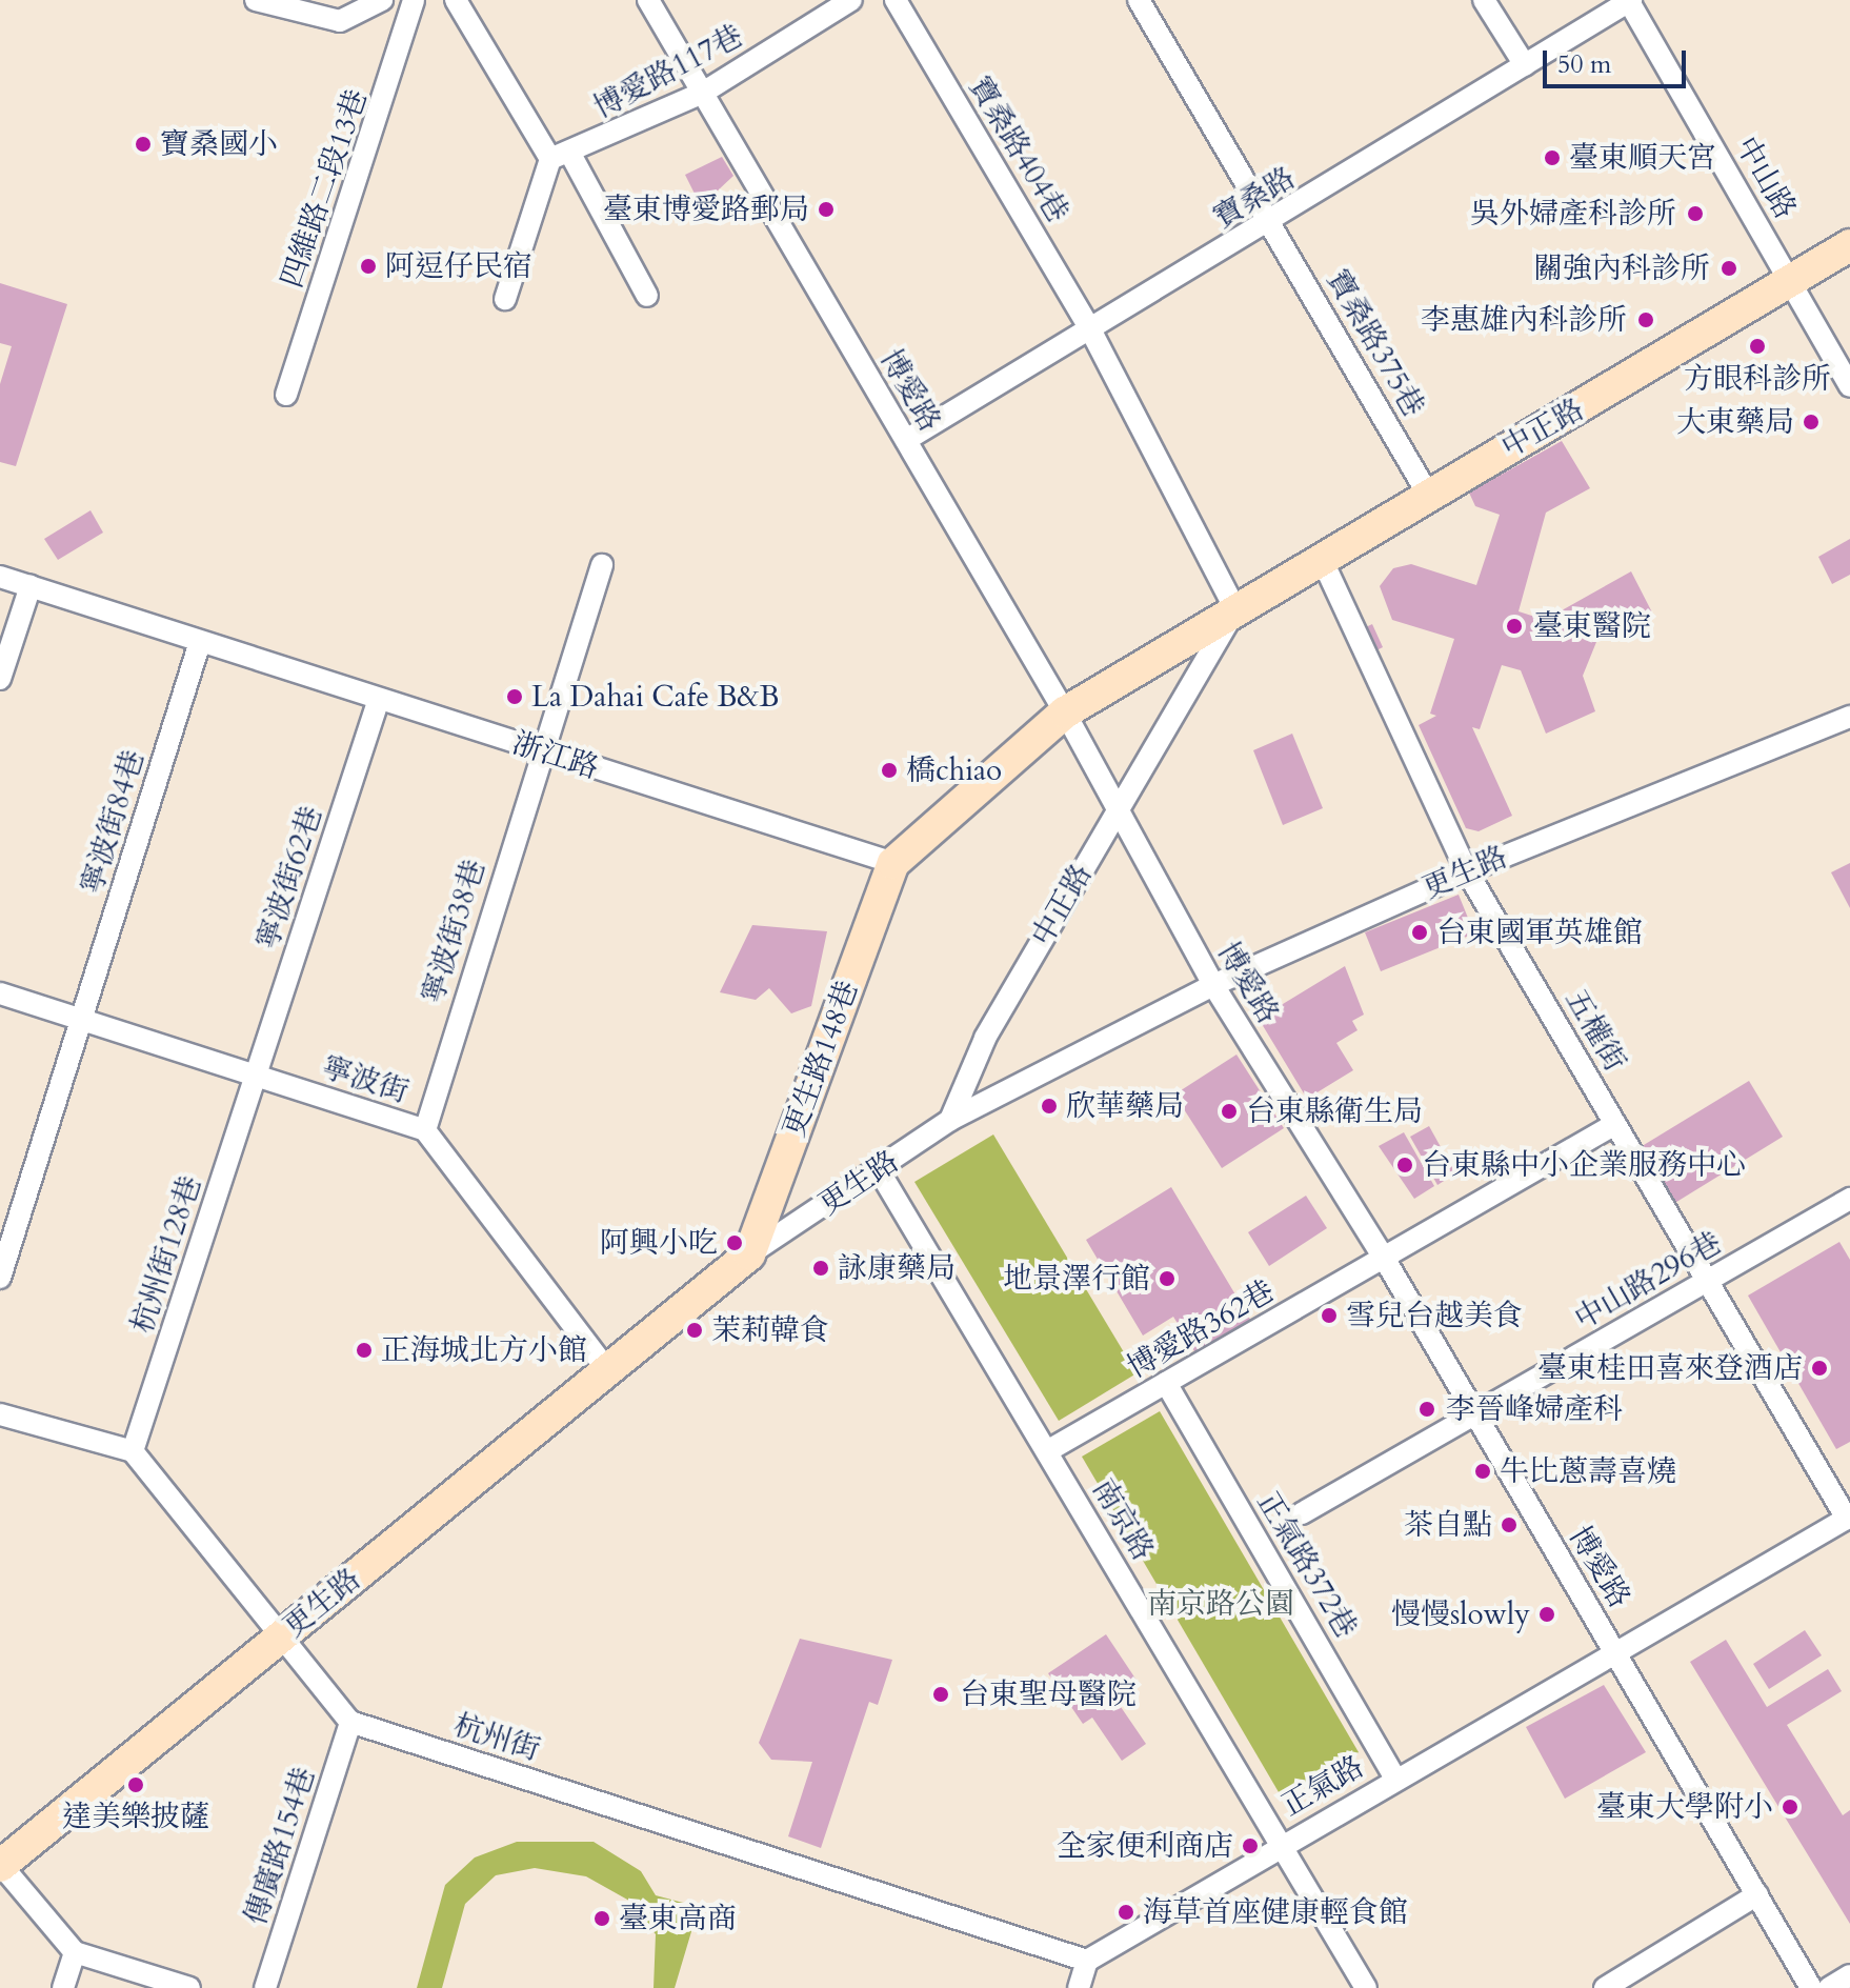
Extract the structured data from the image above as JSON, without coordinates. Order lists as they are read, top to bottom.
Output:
{
  "streets": {
    "street": [
      "博愛路117巷",
      "寶桑路404巷",
      "中山路",
      "四維路二段13巷",
      "寶桑路",
      "寶桑路375巷",
      "博愛路",
      "中正路",
      "浙江路",
      "寧波街84巷",
      "更生路",
      "寧波街62巷",
      "寧波街38巷",
      "五權街",
      "更生路148巷",
      "寧波街",
      "杭州街128巷",
      "中山路296巷",
      "博愛路362巷",
      "南京路",
      "正氣路372巷",
      "杭州街",
      "正氣路",
      "傳廣路154巷"
    ]
  },
  "crossings": [
    ["博愛路117巷", "博愛路"],
    ["寶桑路404巷", "寶桑路"],
    ["寶桑路404巷", "中正路"],
    ["中山路", "寶桑路"],
    ["中山路", "中正路"],
    ["寶桑路", "寶桑路375巷"],
    ["寶桑路", "博愛路"],
    ["寶桑路375巷", "中正路"],
    ["博愛路", "中正路"],
    ["博愛路", "更生路"],
    ["博愛路", "中山路296巷"],
    ["博愛路", "博愛路362巷"],
    ["博愛路", "正氣路"],
    ["中正路", "更生路"],
    ["中正路", "五權街"],
    ["浙江路", "寧波街84巷"],
    ["浙江路", "寧波街62巷"],
    ["浙江路", "寧波街38巷"],
    ["浙江路", "更生路148巷"],
    ["寧波街84巷", "寧波街"],
    ["更生路", "五權街"],
    ["更生路", "更生路148巷"],
    ["更生路", "寧波街"],
    ["更生路", "南京路"],
    ["寧波街62巷", "寧波街"],
    ["寧波街62巷", "杭州街128巷"],
    ["寧波街38巷", "寧波街"],
    ["五權街", "中山路296巷"],
    ["五權街", "博愛路362巷"],
    ["五權街", "正氣路"],
    ["寧波街", "杭州街128巷"],
    ["博愛路362巷", "南京路"],
    ["博愛路362巷", "正氣路372巷"],
    ["南京路", "正氣路"],
    ["正氣路372巷", "正氣路"],
    ["杭州街", "正氣路"],
    ["杭州街", "傳廣路154巷"]
  ],
  "parks": ["南京路公園"],
  "places": [
    "寶桑國小",
    "臺東順天宮",
    "臺東博愛路郵局",
    "吳外婦產科診所",
    "阿逗仔民宿",
    "關強內科診所",
    "李惠雄內科診所",
    "方眼科診所",
    "大東藥局",
    "臺東醫院",
    "La Dahai Cafe B&B",
    "橋chiao",
    "台東國軍英雄館",
    "欣華藥局",
    "台東縣衛生局",
    "台東縣中小企業服務中心",
    "阿興小吃",
    "詠康藥局",
    "地景澤行館",
    "雪兒台越美食",
    "茉莉韓食",
    "正海城北方小館",
    "臺東桂田喜來登酒店",
    "李晉峰婦產科",
    "牛比蔥壽喜燒",
    "茶自點",
    "慢慢slowly",
    "台東聖母醫院",
    "達美樂披薩",
    "臺東大學附小",
    "全家便利商店",
    "海草首座健康輕食館",
    "臺東高商"
  ],
  "scale_bar": "50 m"
}
